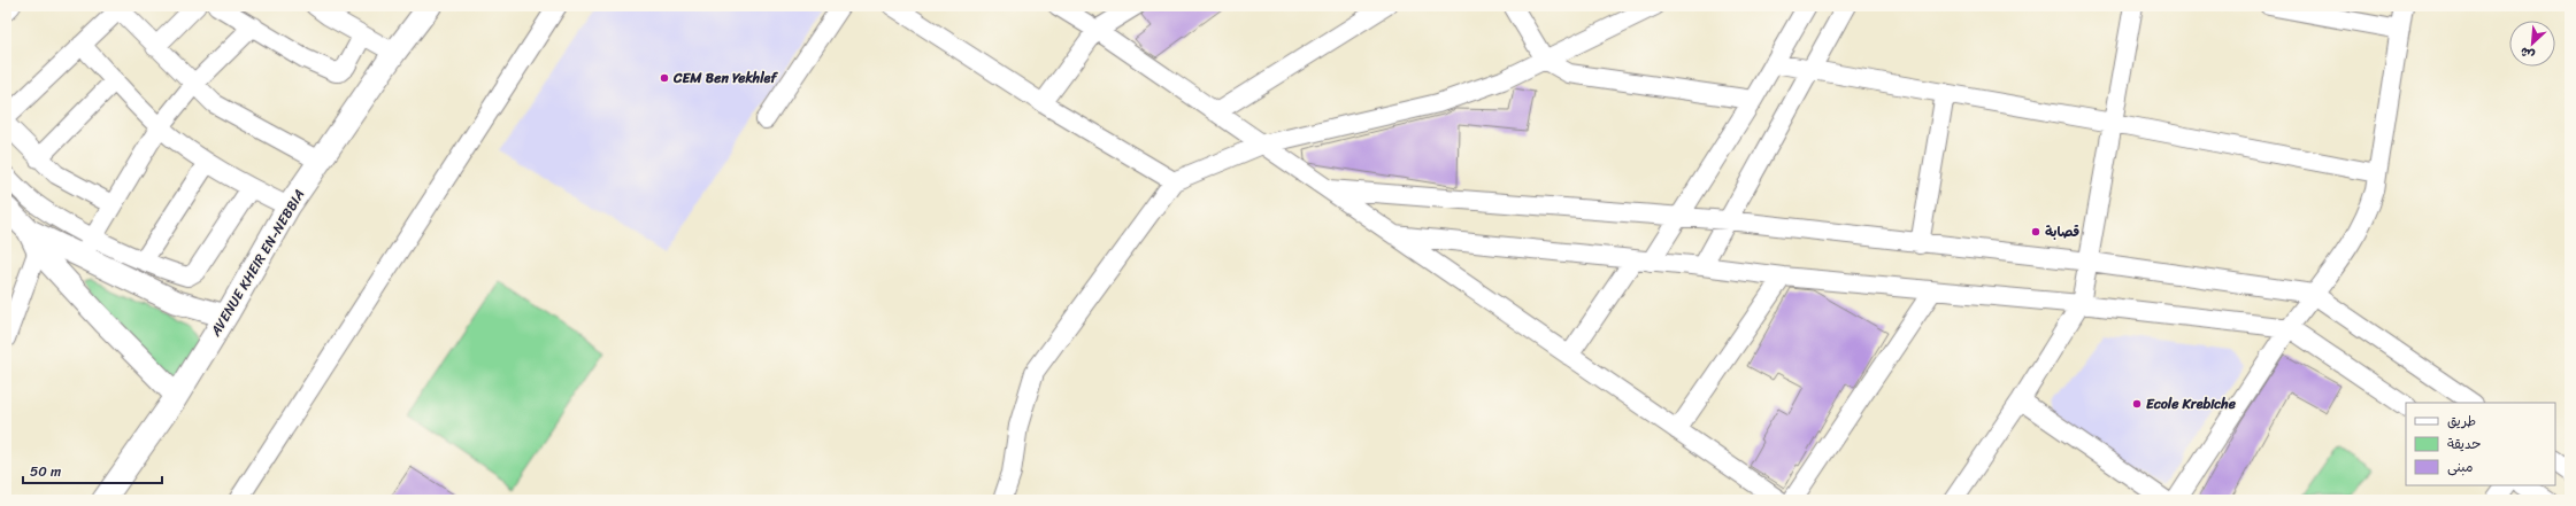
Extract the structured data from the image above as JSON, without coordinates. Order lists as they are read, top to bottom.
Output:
{
  "streets": {
    "main road": ["AVENUE KHEIR EN-NEBBIA"]
  },
  "places": ["CEM Ben Yekhlef", "قصابة", "Ecole Krebiche"],
  "legend": ["طريق", "حديقة", "مبنى"],
  "scale_bar": "50 m",
  "north": "bottom left"
}
